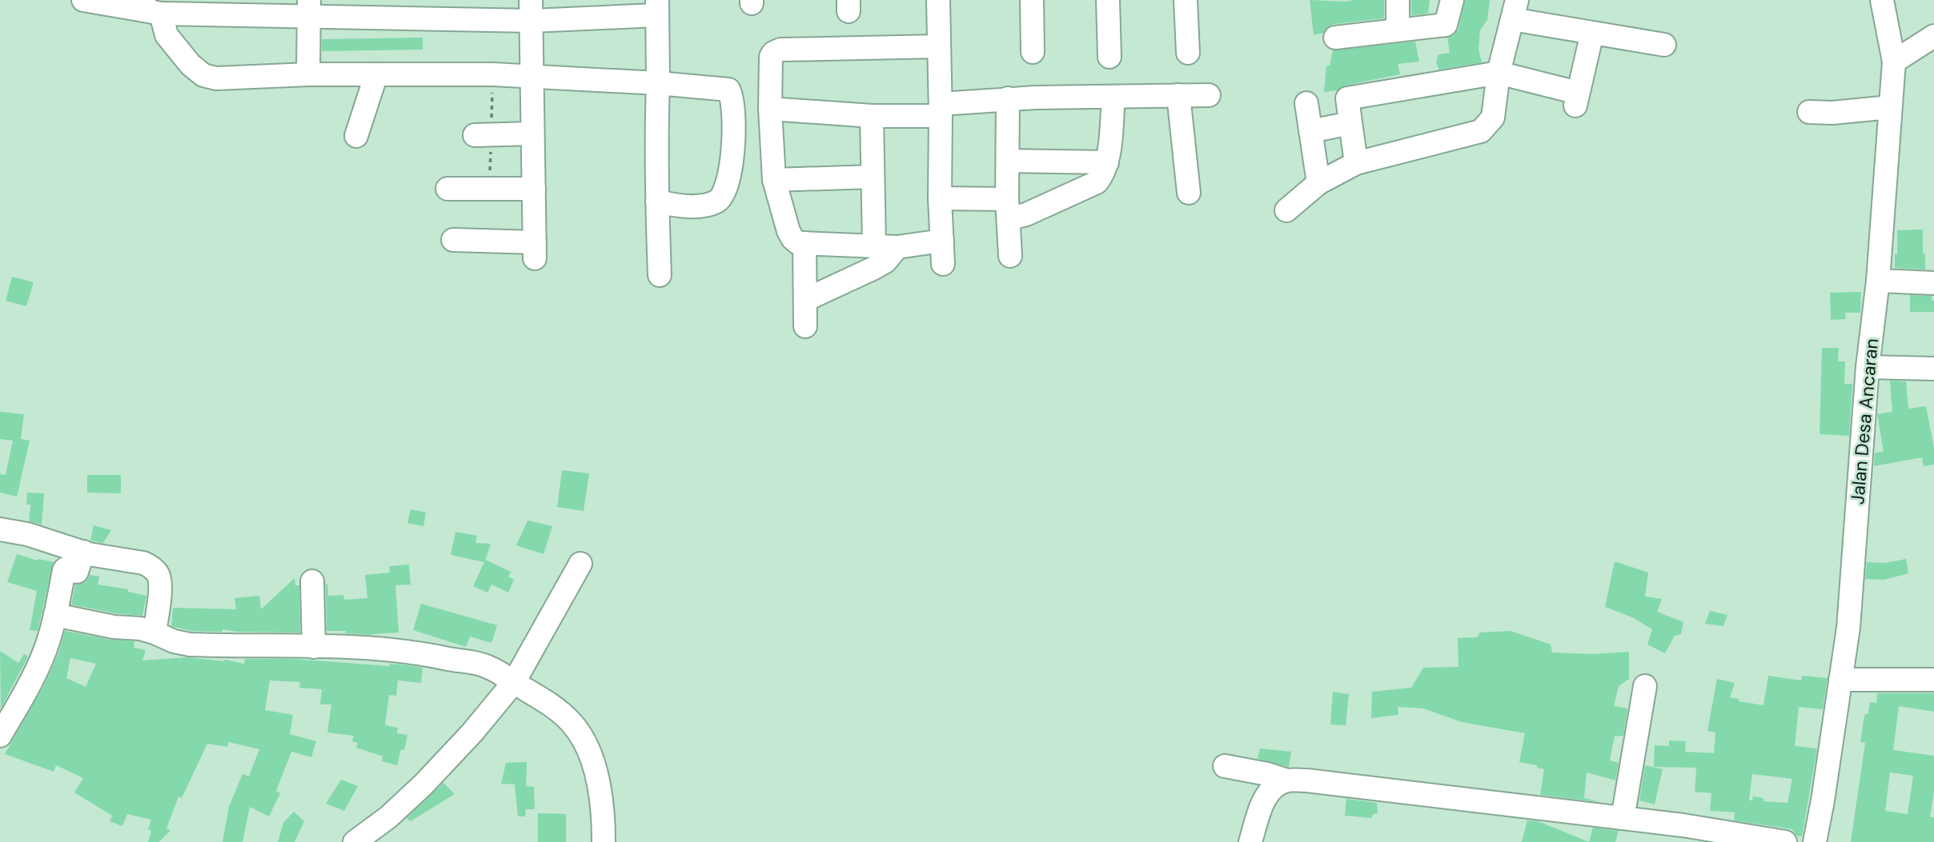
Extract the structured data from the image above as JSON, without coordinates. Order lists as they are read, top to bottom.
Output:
{
  "streets": {
    "street": ["Jalan Desa Ancaran"]
  }
}
